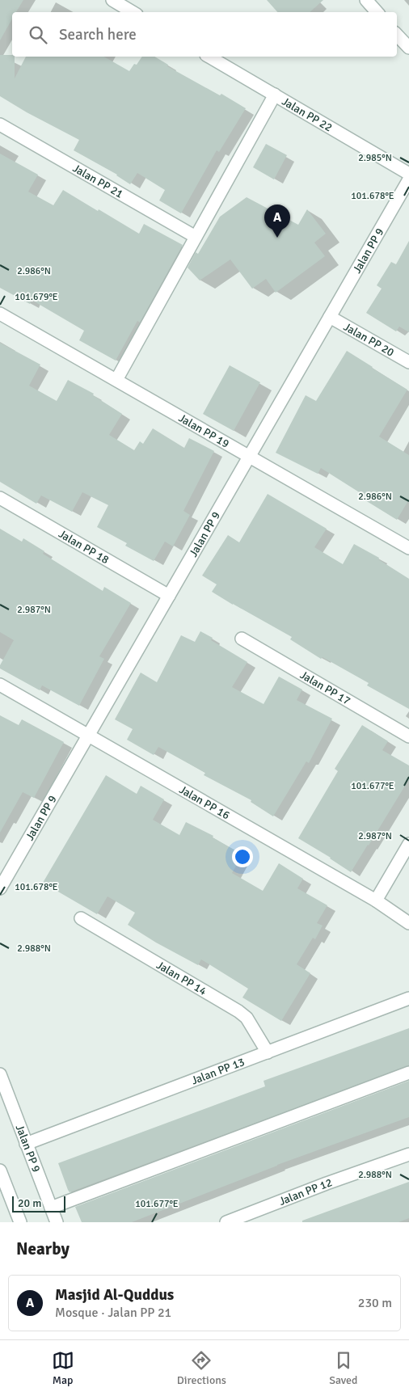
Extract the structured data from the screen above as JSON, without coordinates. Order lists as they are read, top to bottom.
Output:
{
  "streets": {
    "street": [
      "Jalan PP 22",
      "Jalan PP 21",
      "Jalan PP 9",
      "Jalan PP 20",
      "Jalan PP 19",
      "Jalan PP 18",
      "Jalan PP 17",
      "Jalan PP 16",
      "Jalan PP 14",
      "Jalan PP 13",
      "Jalan PP 12"
    ]
  },
  "crossings": [
    ["Jalan PP 9", "Jalan PP 20"],
    ["Jalan PP 9", "Jalan PP 19"],
    ["Jalan PP 9", "Jalan PP 18"],
    ["Jalan PP 9", "Jalan PP 16"],
    ["Jalan PP 9", "Jalan PP 13"],
    ["Jalan PP 14", "Jalan PP 13"]
  ],
  "scale_bar": "20 m",
  "page": {
    "search": "Search here",
    "pins": "A",
    "scale": "20 m",
    "heading": "Nearby",
    "list": [
      {
        "mark": "A",
        "name": "Masjid Al-Quddus",
        "note": "Mosque · Jalan PP 21",
        "value": "230 m"
      }
    ],
    "nav": ["Map", "Directions", "Saved"]
  },
  "coordinates": [
    "2.985°N",
    "101.678°E",
    "2.986°N",
    "101.679°E",
    "2.987°N",
    "101.677°E",
    "2.988°N"
  ]
}
